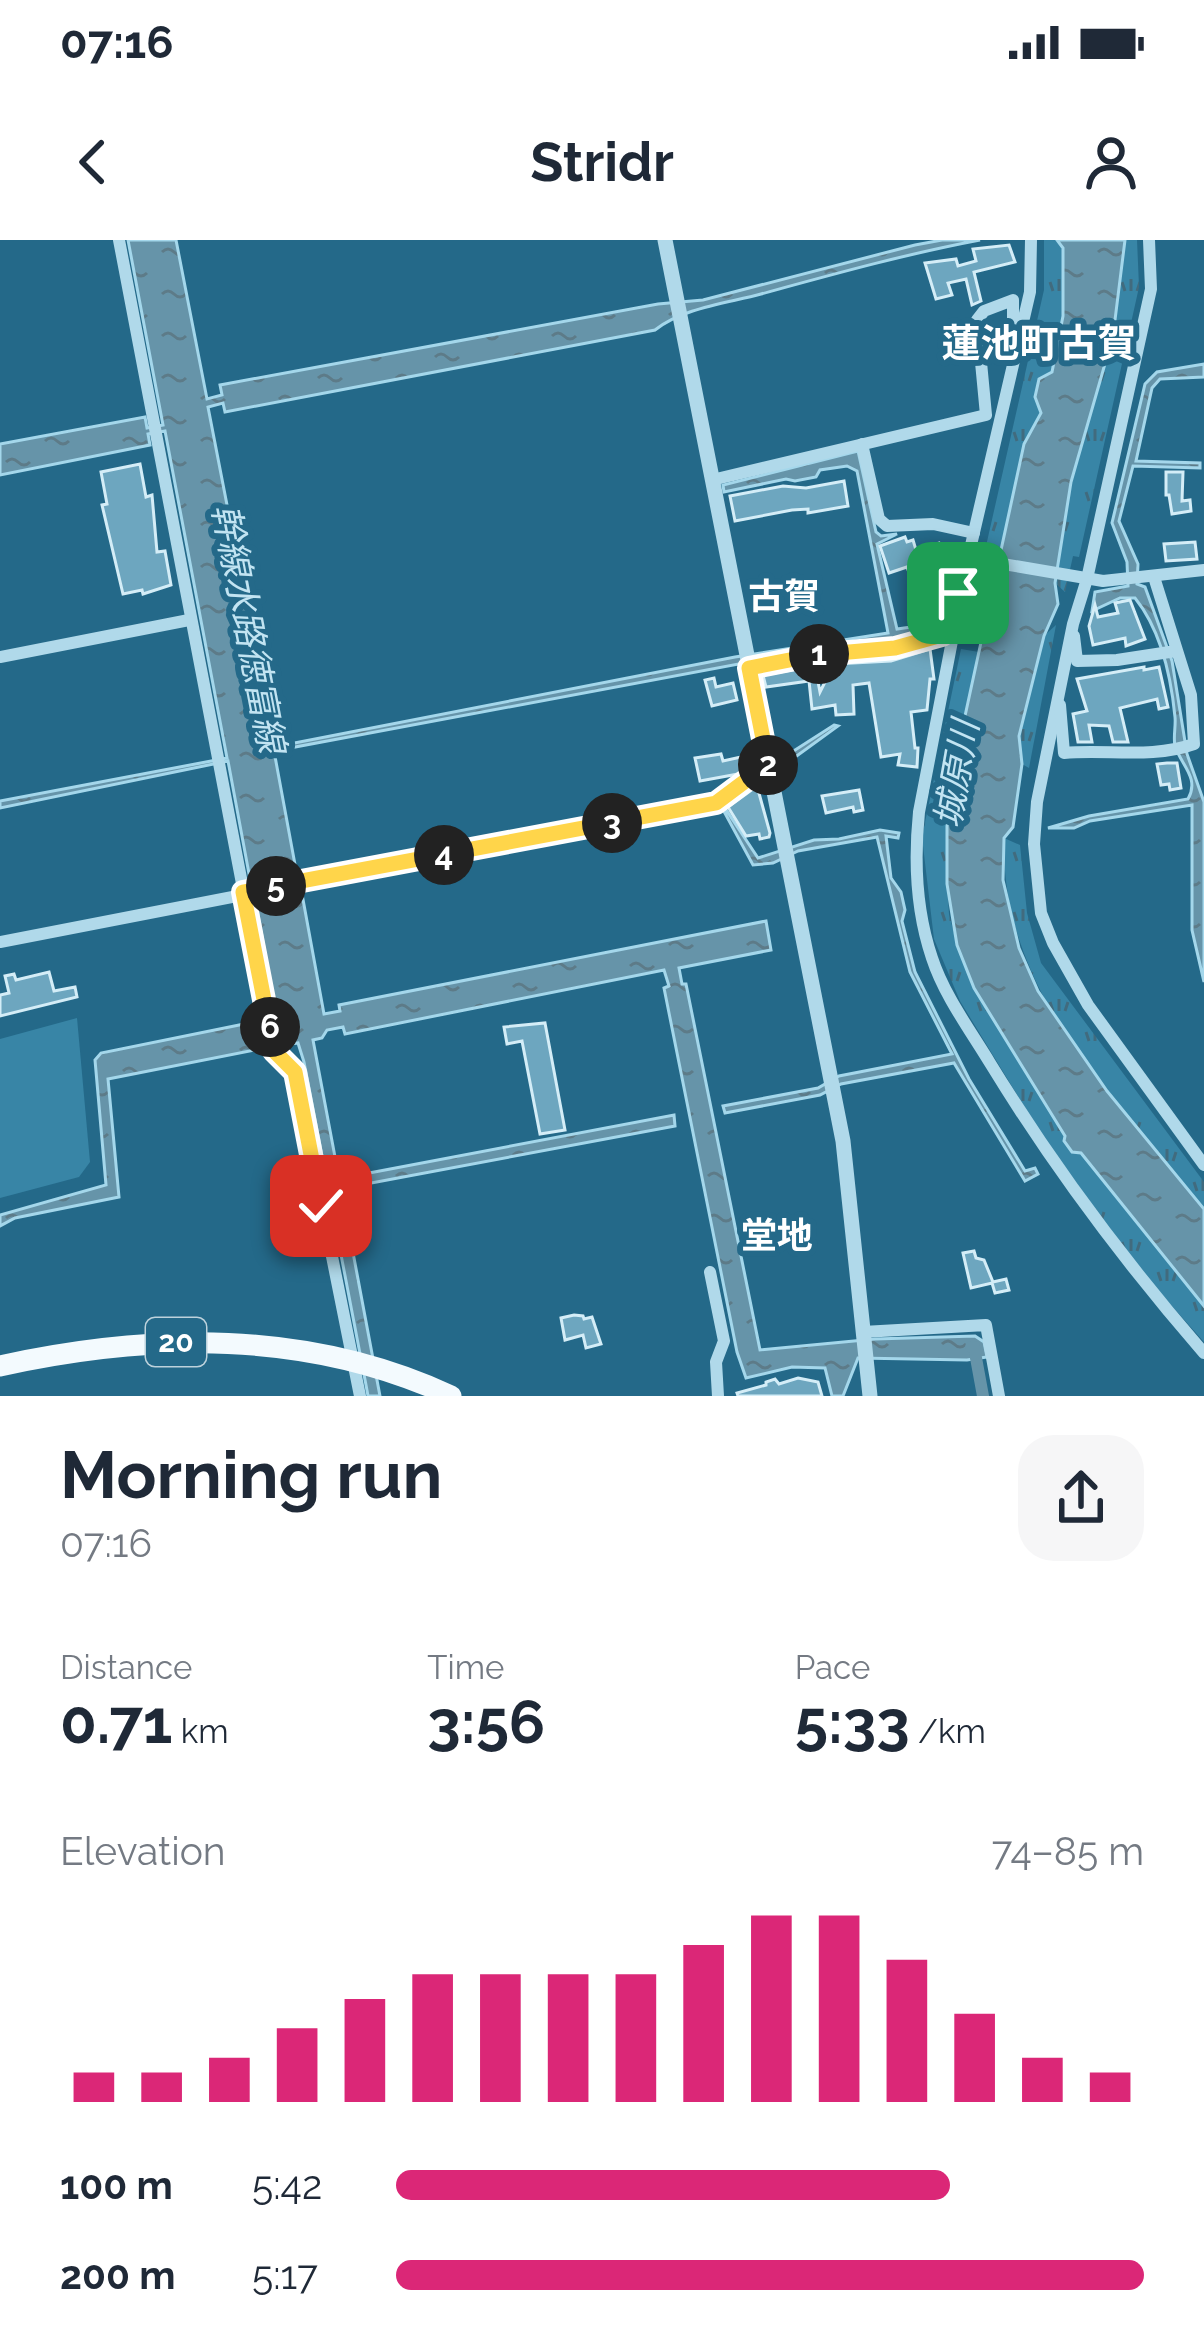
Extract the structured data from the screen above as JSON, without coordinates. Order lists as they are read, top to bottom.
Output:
{
  "streets": {
    "main road": ["20"]
  },
  "districts": ["蓮池町古賀", "古賀", "堂地"],
  "water": ["幹線水路徳富線", "城原川"],
  "page": {
    "status": "07:16",
    "header": "Stridr",
    "pins": [
      "1",
      "2",
      "3",
      "4",
      "5",
      "6"
    ],
    "heading": ["Morning run", "07:16"],
    "stats": [
      ["Distance", "0.71 km"],
      ["Time", "3:56"],
      ["Pace", "5:33 /km"]
    ],
    "chart": ["Elevation", "74–85 m"],
    "list": [
      {
        "name": "100 m",
        "note": "5:42"
      },
      {
        "name": "200 m",
        "note": "5:17"
      }
    ]
  }
}
